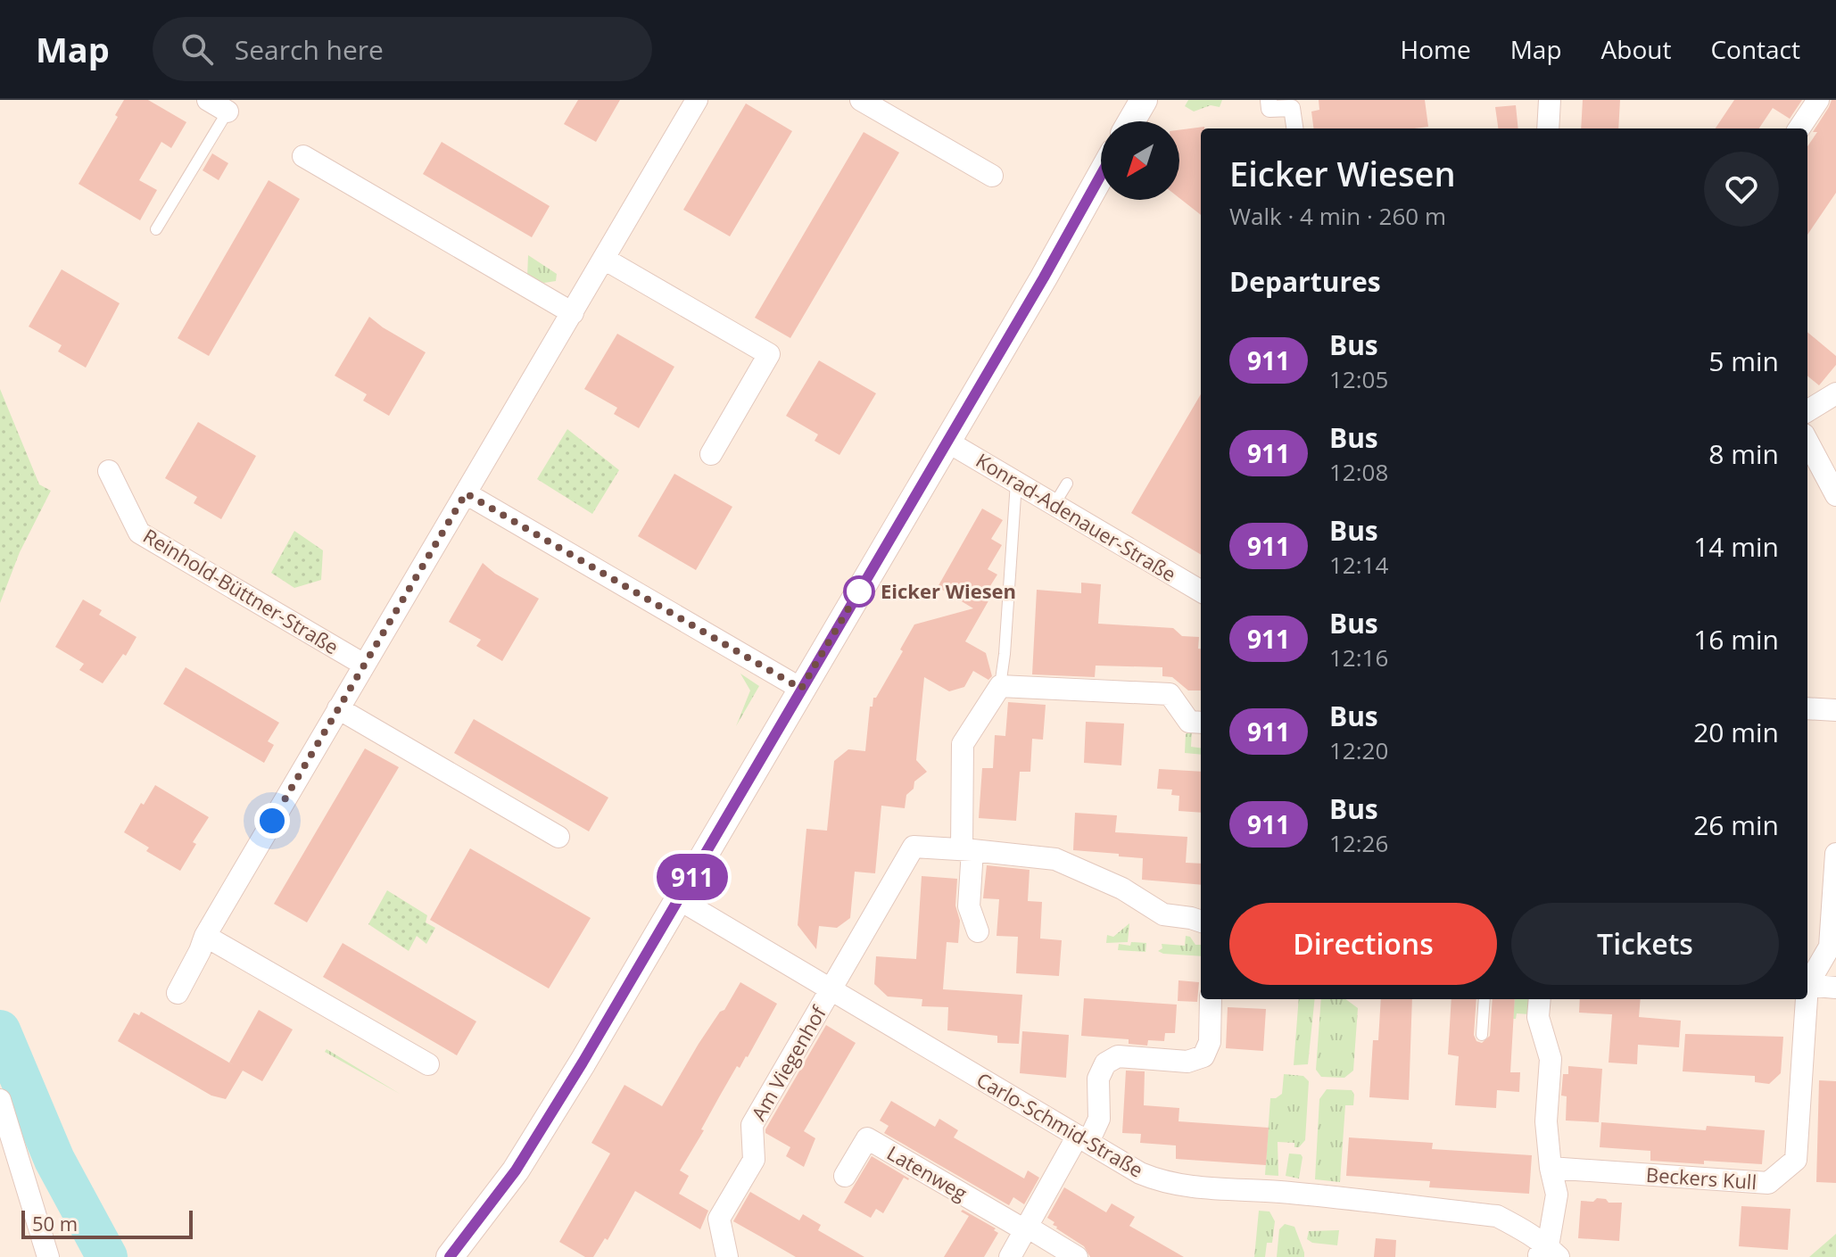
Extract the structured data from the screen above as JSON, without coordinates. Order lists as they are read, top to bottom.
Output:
{
  "streets": {
    "street": [
      "Konrad-Adenauer-Straße",
      "Reinhold-Büttner-Straße",
      "Am Viegenhof",
      "Carlo-Schmid-Straße",
      "Latenweg",
      "Beckers Kull"
    ]
  },
  "crossings": [
    ["Am Viegenhof", "Carlo-Schmid-Straße"]
  ],
  "places": ["Eicker Wiesen"],
  "lines": ["bus line 911"],
  "scale_bar": "50 m",
  "north": "bottom left",
  "page": {
    "header": "Map",
    "search": "Search here",
    "nav": [
      "Home",
      "Map",
      "About",
      "Contact"
    ],
    "on_map": "911",
    "heading": [
      ["Eicker Wiesen", "Walk · 4 min · 260 m"],
      "Departures"
    ],
    "list": [
      {
        "mark": "911",
        "name": "Bus",
        "note": "12:05",
        "value": "5 min"
      },
      {
        "mark": "911",
        "name": "Bus",
        "note": "12:08",
        "value": "8 min"
      },
      {
        "mark": "911",
        "name": "Bus",
        "note": "12:14",
        "value": "14 min"
      },
      {
        "mark": "911",
        "name": "Bus",
        "note": "12:16",
        "value": "16 min"
      },
      {
        "mark": "911",
        "name": "Bus",
        "note": "12:20",
        "value": "20 min"
      },
      {
        "mark": "911",
        "name": "Bus",
        "note": "12:26",
        "value": "26 min"
      }
    ],
    "buttons": ["Directions", "Tickets"],
    "scale": "50 m"
  }
}
